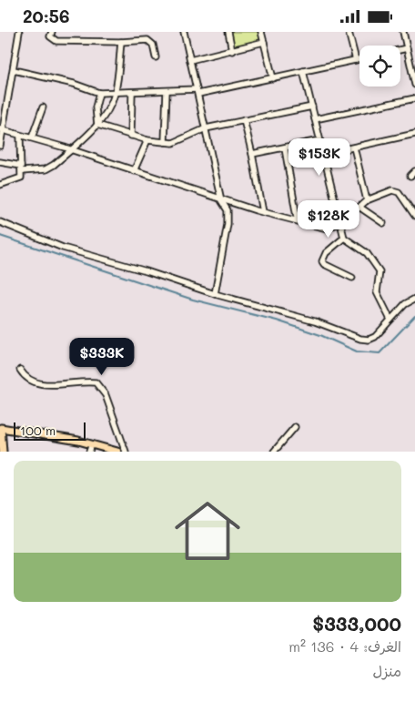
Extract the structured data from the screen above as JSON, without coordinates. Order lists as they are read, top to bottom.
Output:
{
  "scale_bar": "100 m",
  "page": {
    "status": "20:56",
    "price": ["$153K", "$128K", "$333K"],
    "scale": "100 m",
    "list": [
      {
        "name": "$333,000",
        "note": "الغرف: 4 · 136 m² · منزل"
      }
    ]
  }
}
